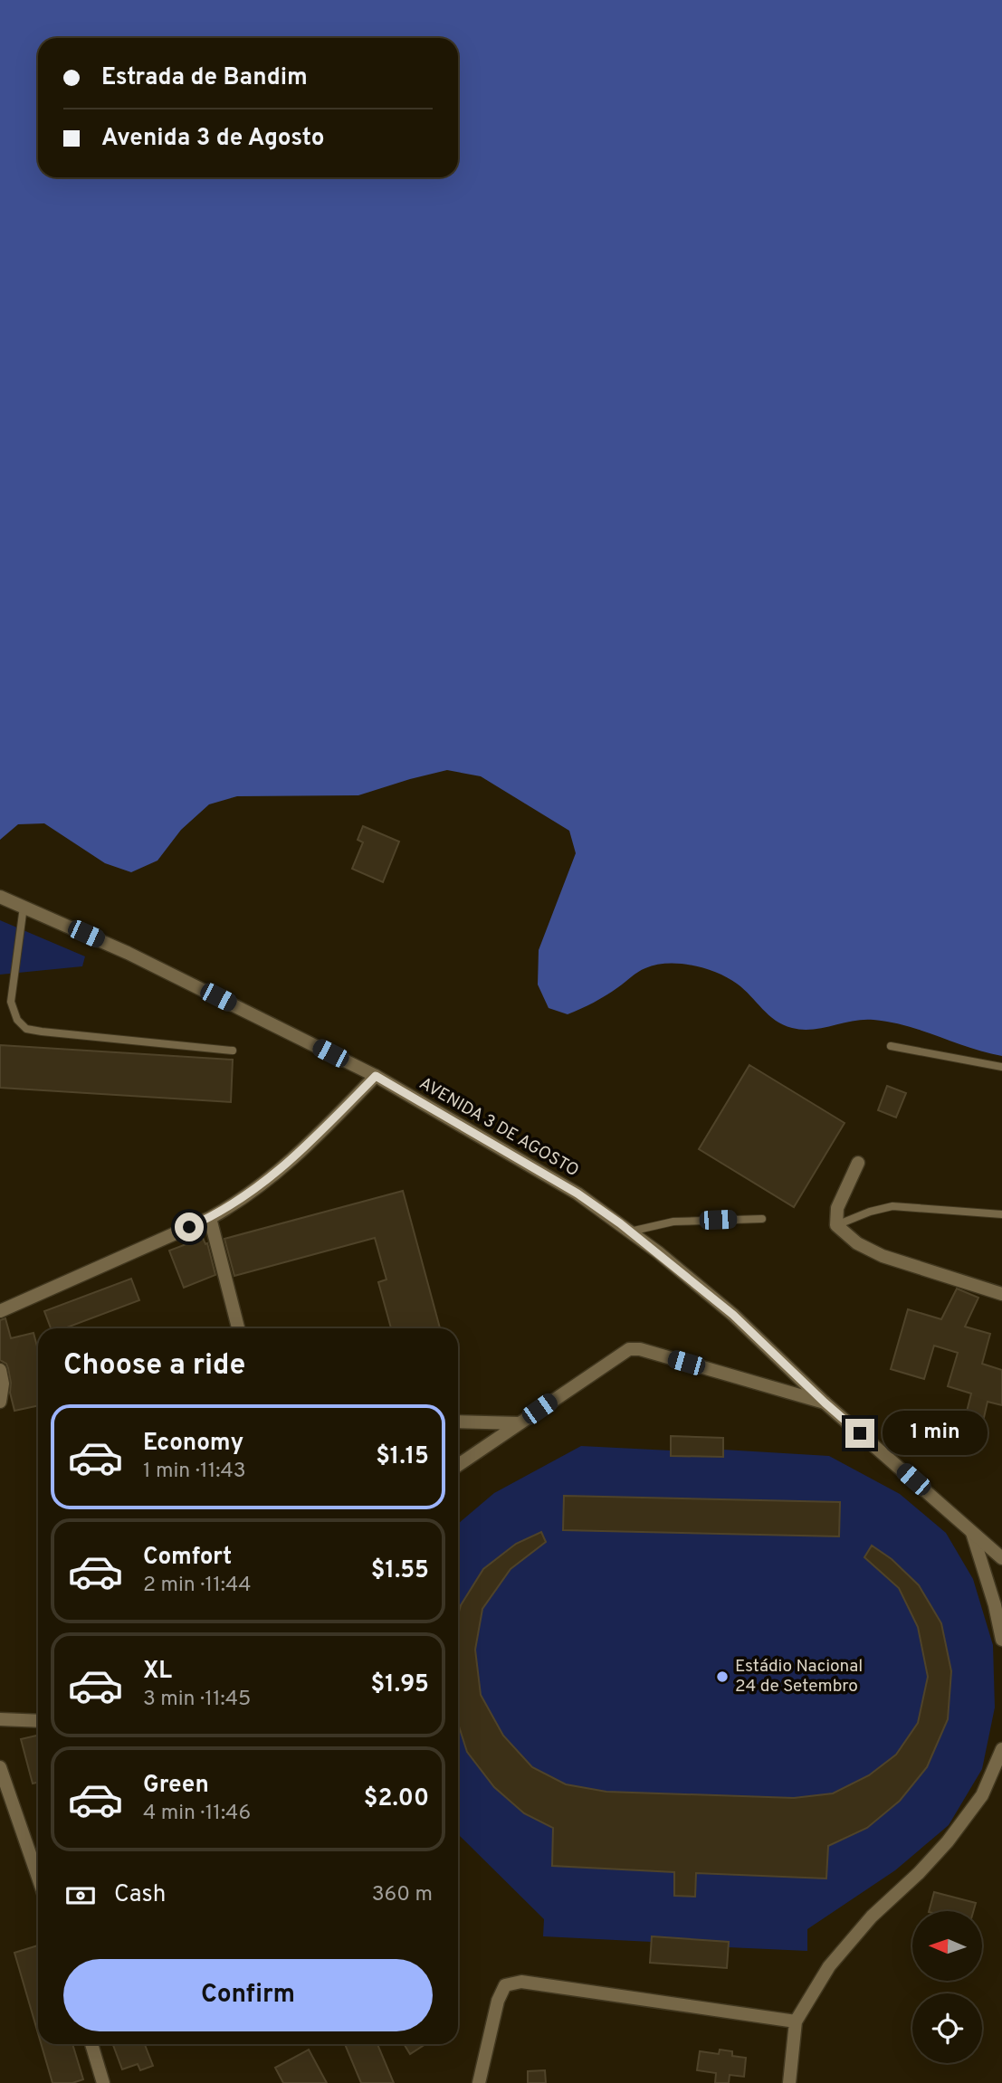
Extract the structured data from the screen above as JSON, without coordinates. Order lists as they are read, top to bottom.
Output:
{
  "streets": {
    "street": ["AVENIDA 3 DE AGOSTO"]
  },
  "places": ["Estádio Nacional 24 de Setembro"],
  "north": "left",
  "page": {
    "banner": ["Estrada de Bandim", "Avenida 3 de Agosto"],
    "heading": "Choose a ride",
    "list": [
      {
        "name": "Economy",
        "note": "1 min · 11:43",
        "value": "$1.15"
      },
      {
        "name": "Comfort",
        "note": "2 min · 11:44",
        "value": "$1.55"
      },
      {
        "name": "XL",
        "note": "3 min · 11:45",
        "value": "$1.95"
      },
      {
        "name": "Green",
        "note": "4 min · 11:46",
        "value": "$2.00"
      }
    ],
    "bubble": "1 min",
    "pay": ["Cash", "360 m"],
    "buttons": "Confirm"
  }
}
